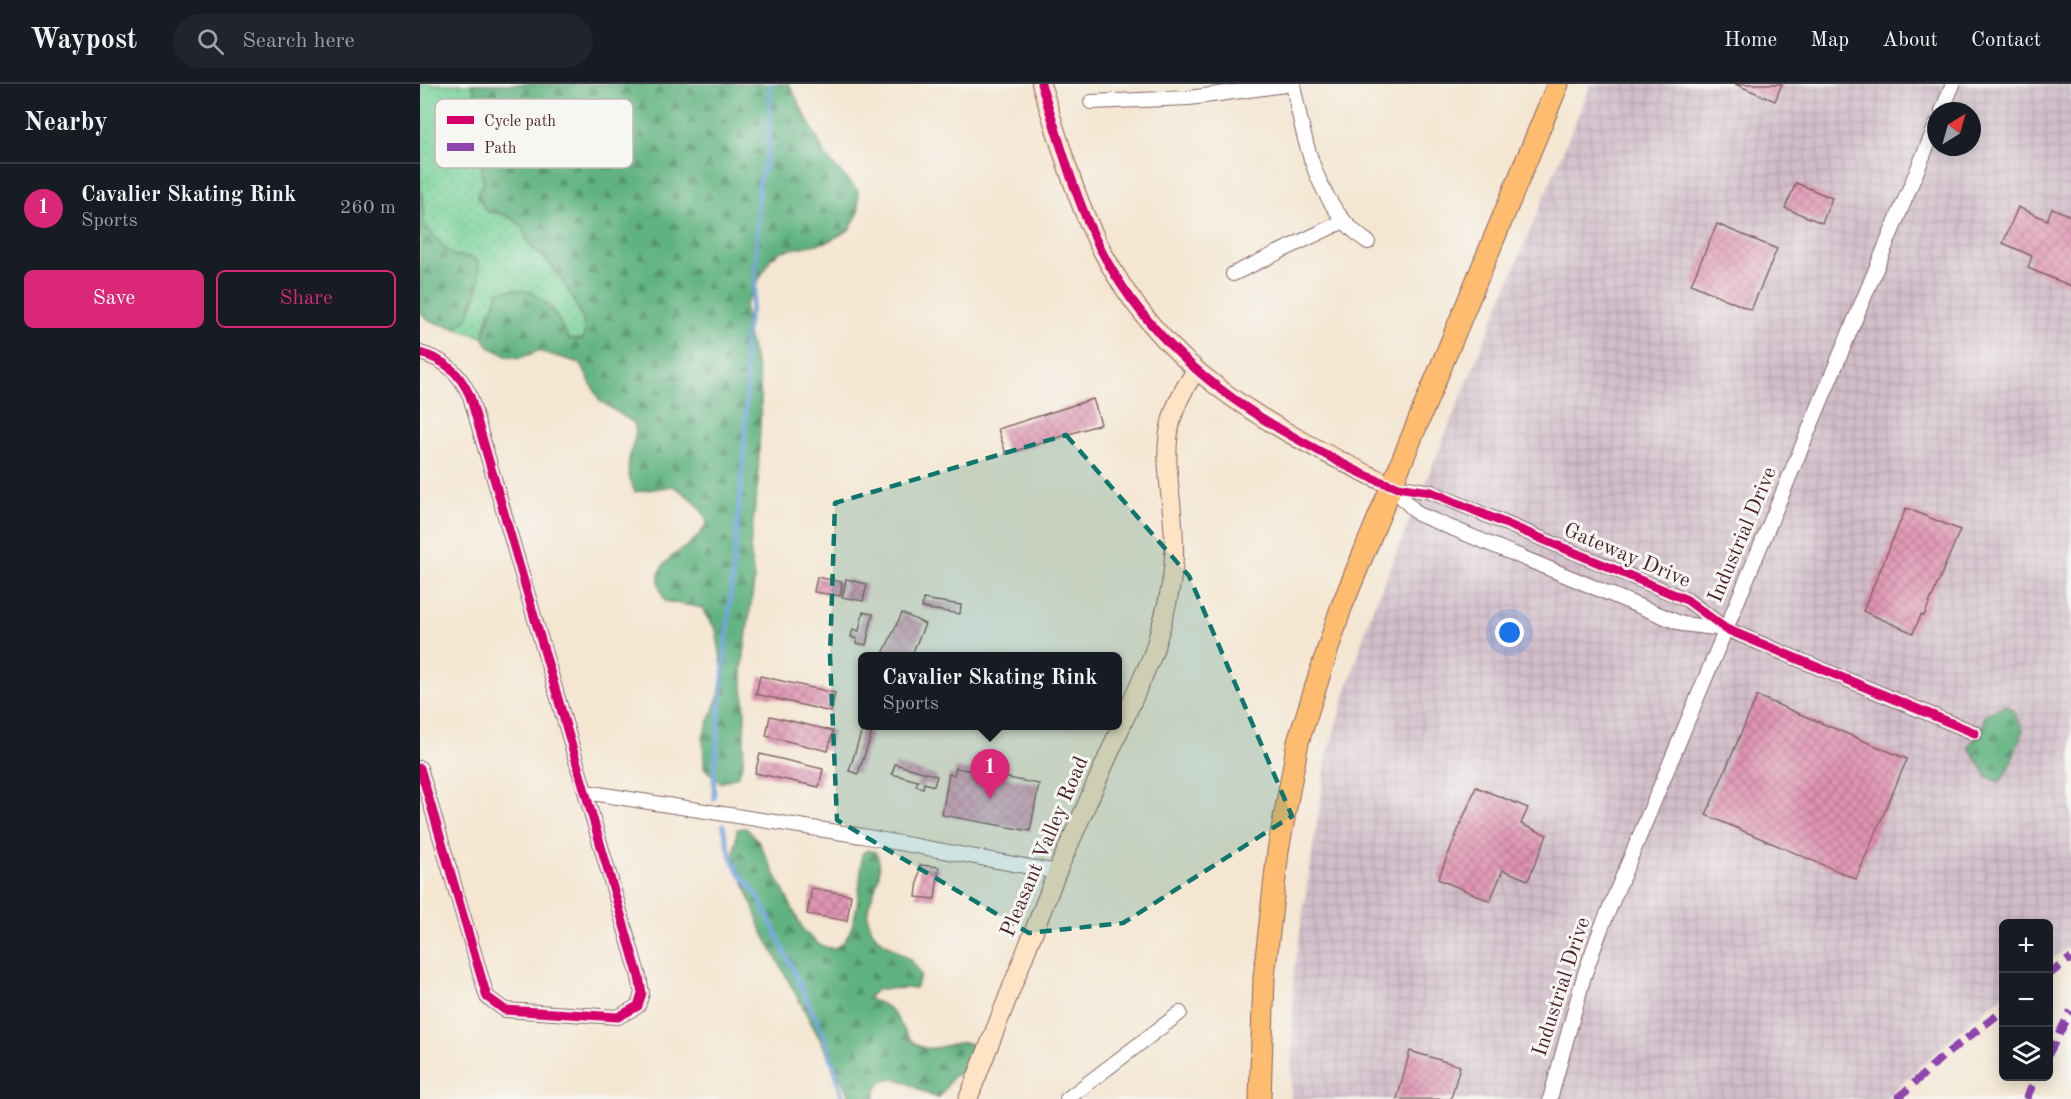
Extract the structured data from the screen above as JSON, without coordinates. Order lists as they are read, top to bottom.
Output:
{
  "streets": {
    "street": ["Industrial Drive", "Gateway Drive", "Pleasant Valley Road"]
  },
  "crossings": [
    ["Industrial Drive", "Gateway Drive"]
  ],
  "legend": ["Cycle path", "Path"],
  "north": "top right",
  "page": {
    "header": "Waypost",
    "search": "Search here",
    "nav": [
      "Home",
      "Map",
      "About",
      "Contact"
    ],
    "heading": "Nearby",
    "list": [
      {
        "mark": "1",
        "name": "Cavalier Skating Rink",
        "note": "Sports",
        "value": "260 m"
      }
    ],
    "buttons": ["Save", "Share"],
    "popup": ["Cavalier Skating Rink", "Sports"],
    "pins": "1",
    "map_buttons": ["+", "−"]
  }
}
